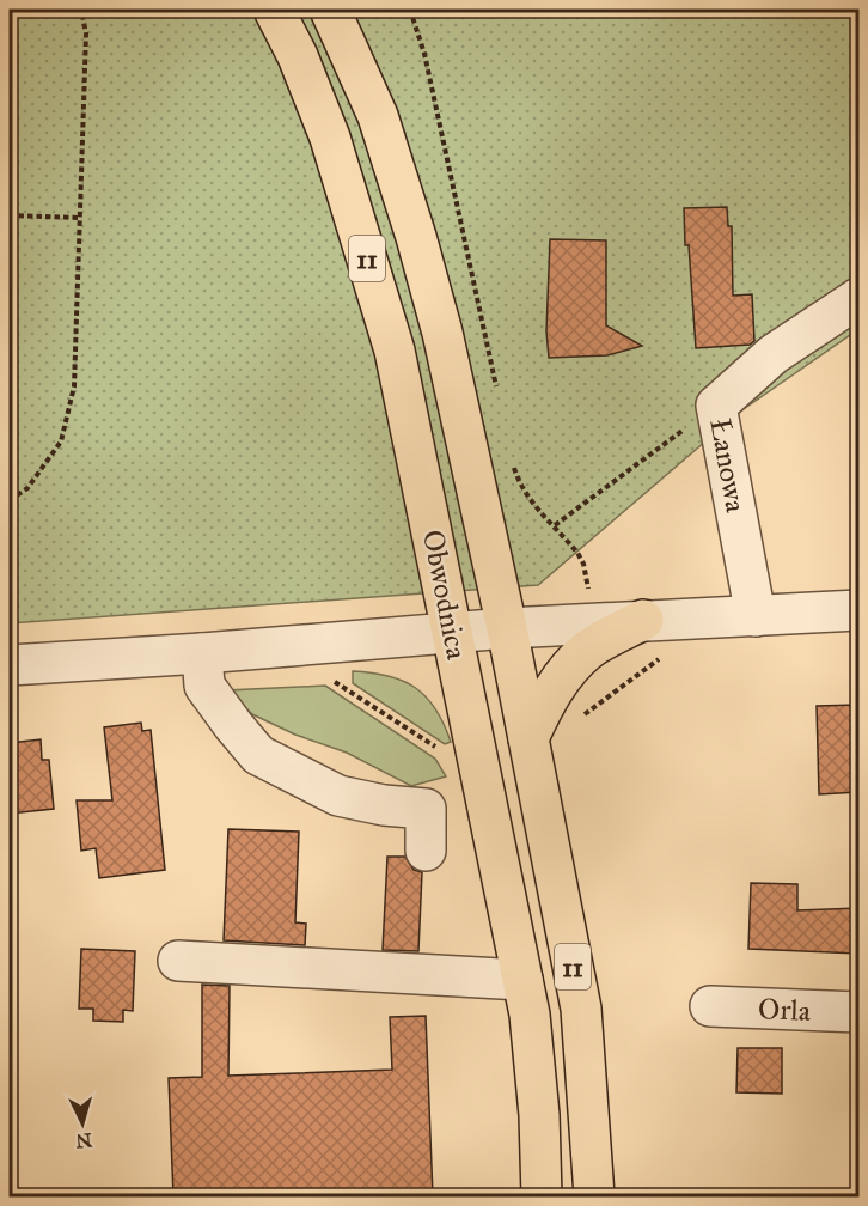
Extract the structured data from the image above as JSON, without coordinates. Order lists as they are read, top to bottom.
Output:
{
  "streets": {
    "highway": ["11", "Obwodnica"],
    "street": ["Łanowa", "Orla"]
  },
  "north": "bottom"
}
